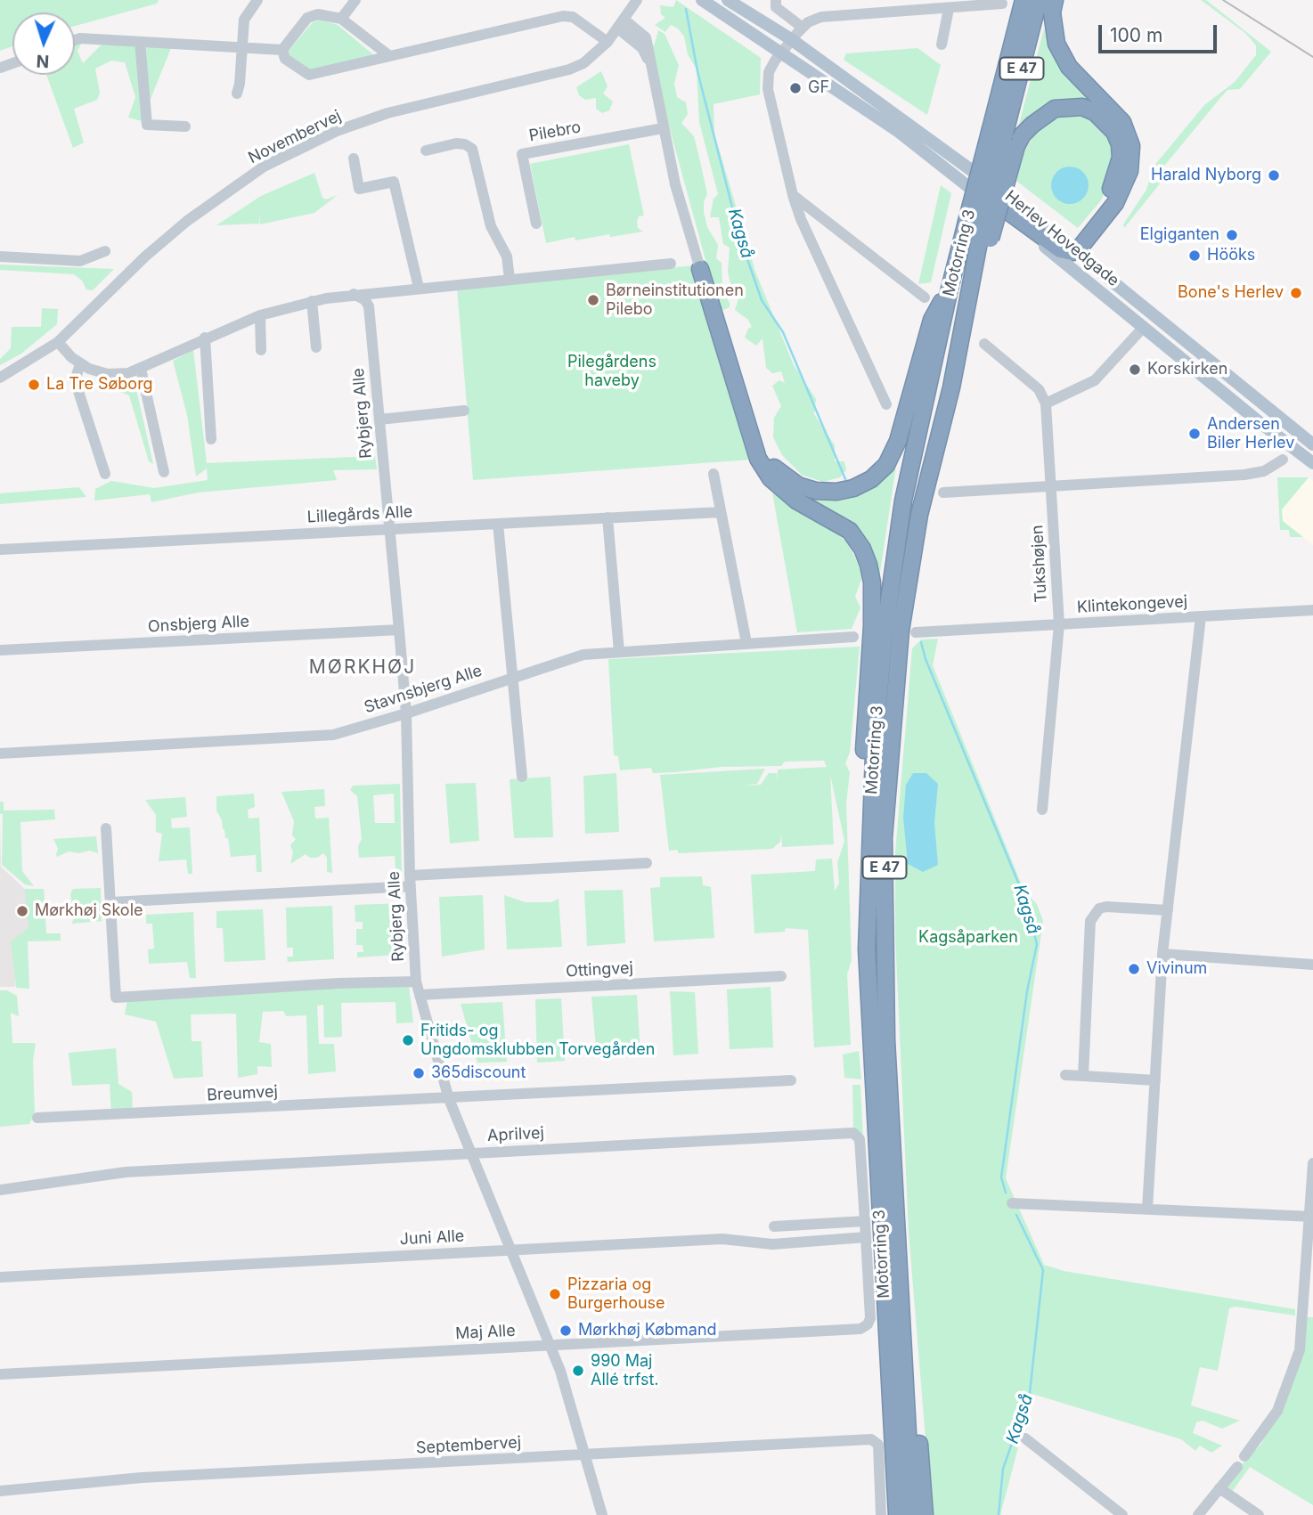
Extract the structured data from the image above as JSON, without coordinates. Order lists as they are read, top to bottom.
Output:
{
  "streets": {
    "highway": ["E 47", "Motorring 3"],
    "main road": ["Herlev Hovedgade"],
    "street": [
      "Pilebro",
      "Novembervej",
      "Rybjerg Alle",
      "Lillegårds Alle",
      "Tukshøjen",
      "Klintekongevej",
      "Onsbjerg Alle",
      "Stavnsbjerg Alle",
      "Ottingvej",
      "Breumvej",
      "Aprilvej",
      "Juni Alle",
      "Maj Alle",
      "Septembervej"
    ]
  },
  "crossings": [
    ["Rybjerg Alle", "Lillegårds Alle"],
    ["Rybjerg Alle", "Onsbjerg Alle"],
    ["Rybjerg Alle", "Stavnsbjerg Alle"],
    ["Rybjerg Alle", "Ottingvej"],
    ["Rybjerg Alle", "Breumvej"],
    ["Rybjerg Alle", "Aprilvej"],
    ["Rybjerg Alle", "Juni Alle"],
    ["Rybjerg Alle", "Maj Alle"],
    ["Rybjerg Alle", "Septembervej"],
    ["Tukshøjen", "Klintekongevej"],
    ["Aprilvej", "Maj Alle"],
    ["Juni Alle", "Maj Alle"]
  ],
  "districts": ["MØRKHØJ"],
  "water": ["Kagså"],
  "parks": ["Pilegårdens haveby", "Kagsåparken"],
  "places": [
    "GF",
    "Harald Nyborg",
    "Elgiganten",
    "Hööks",
    "Bone's Herlev",
    "Børneinstitutionen Pilebo",
    "Korskirken",
    "La Tre Søborg",
    "Andersen Biler Herlev",
    "Mørkhøj Skole",
    "Vivinum",
    "Fritids- og Ungdomsklubben Torvegården",
    "365discount",
    "Pizzaria og Burgerhouse",
    "Mørkhøj Købmand",
    "990 Maj Allé trfst."
  ],
  "scale_bar": "100 m",
  "north": "bottom"
}
